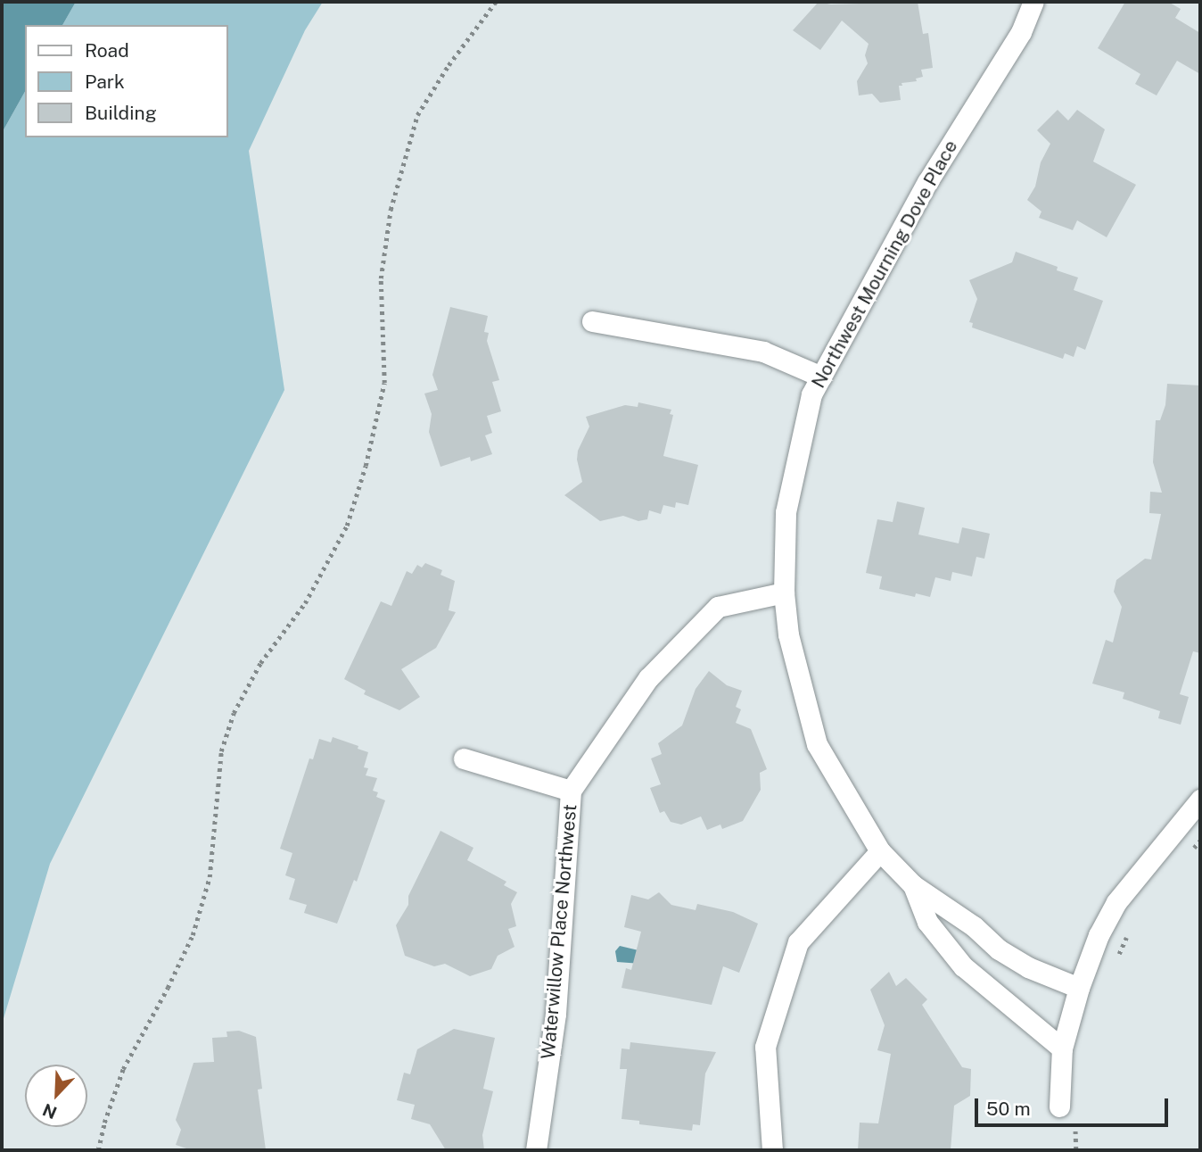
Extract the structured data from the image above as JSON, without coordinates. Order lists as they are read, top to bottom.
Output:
{
  "streets": {
    "street": ["Northwest Mourning Dove Place", "Waterwillow Place Northwest"]
  },
  "crossings": [
    ["Northwest Mourning Dove Place", "Waterwillow Place Northwest"]
  ],
  "legend": ["Road", "Park", "Building"],
  "scale_bar": "50 m",
  "north": "bottom left"
}
